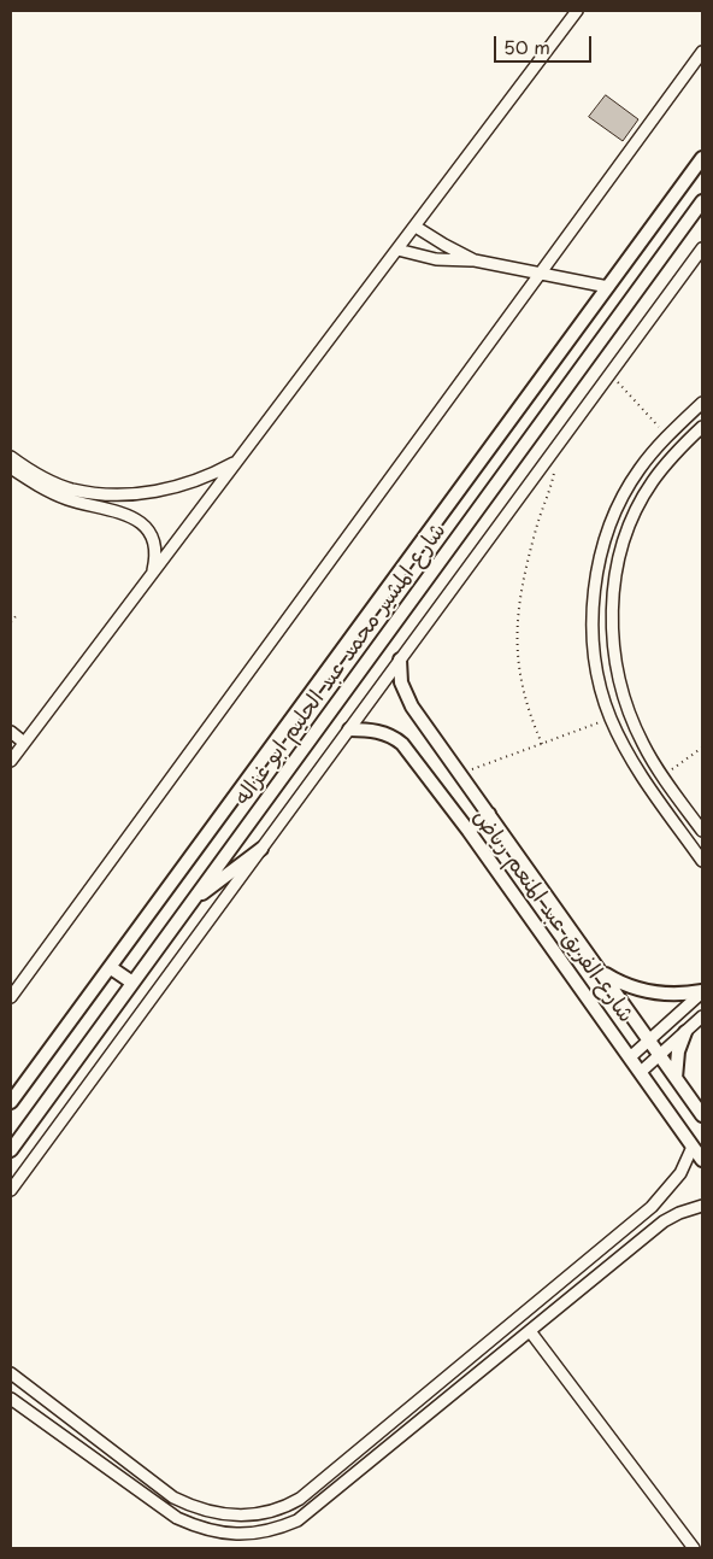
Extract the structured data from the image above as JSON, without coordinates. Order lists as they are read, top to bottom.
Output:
{
  "streets": {
    "street": ["شارع المشير محمد عبد الحليم ابو غزاله", "شارع الفريق عبد المنعم رياض"]
  },
  "scale_bar": "50 m"
}
